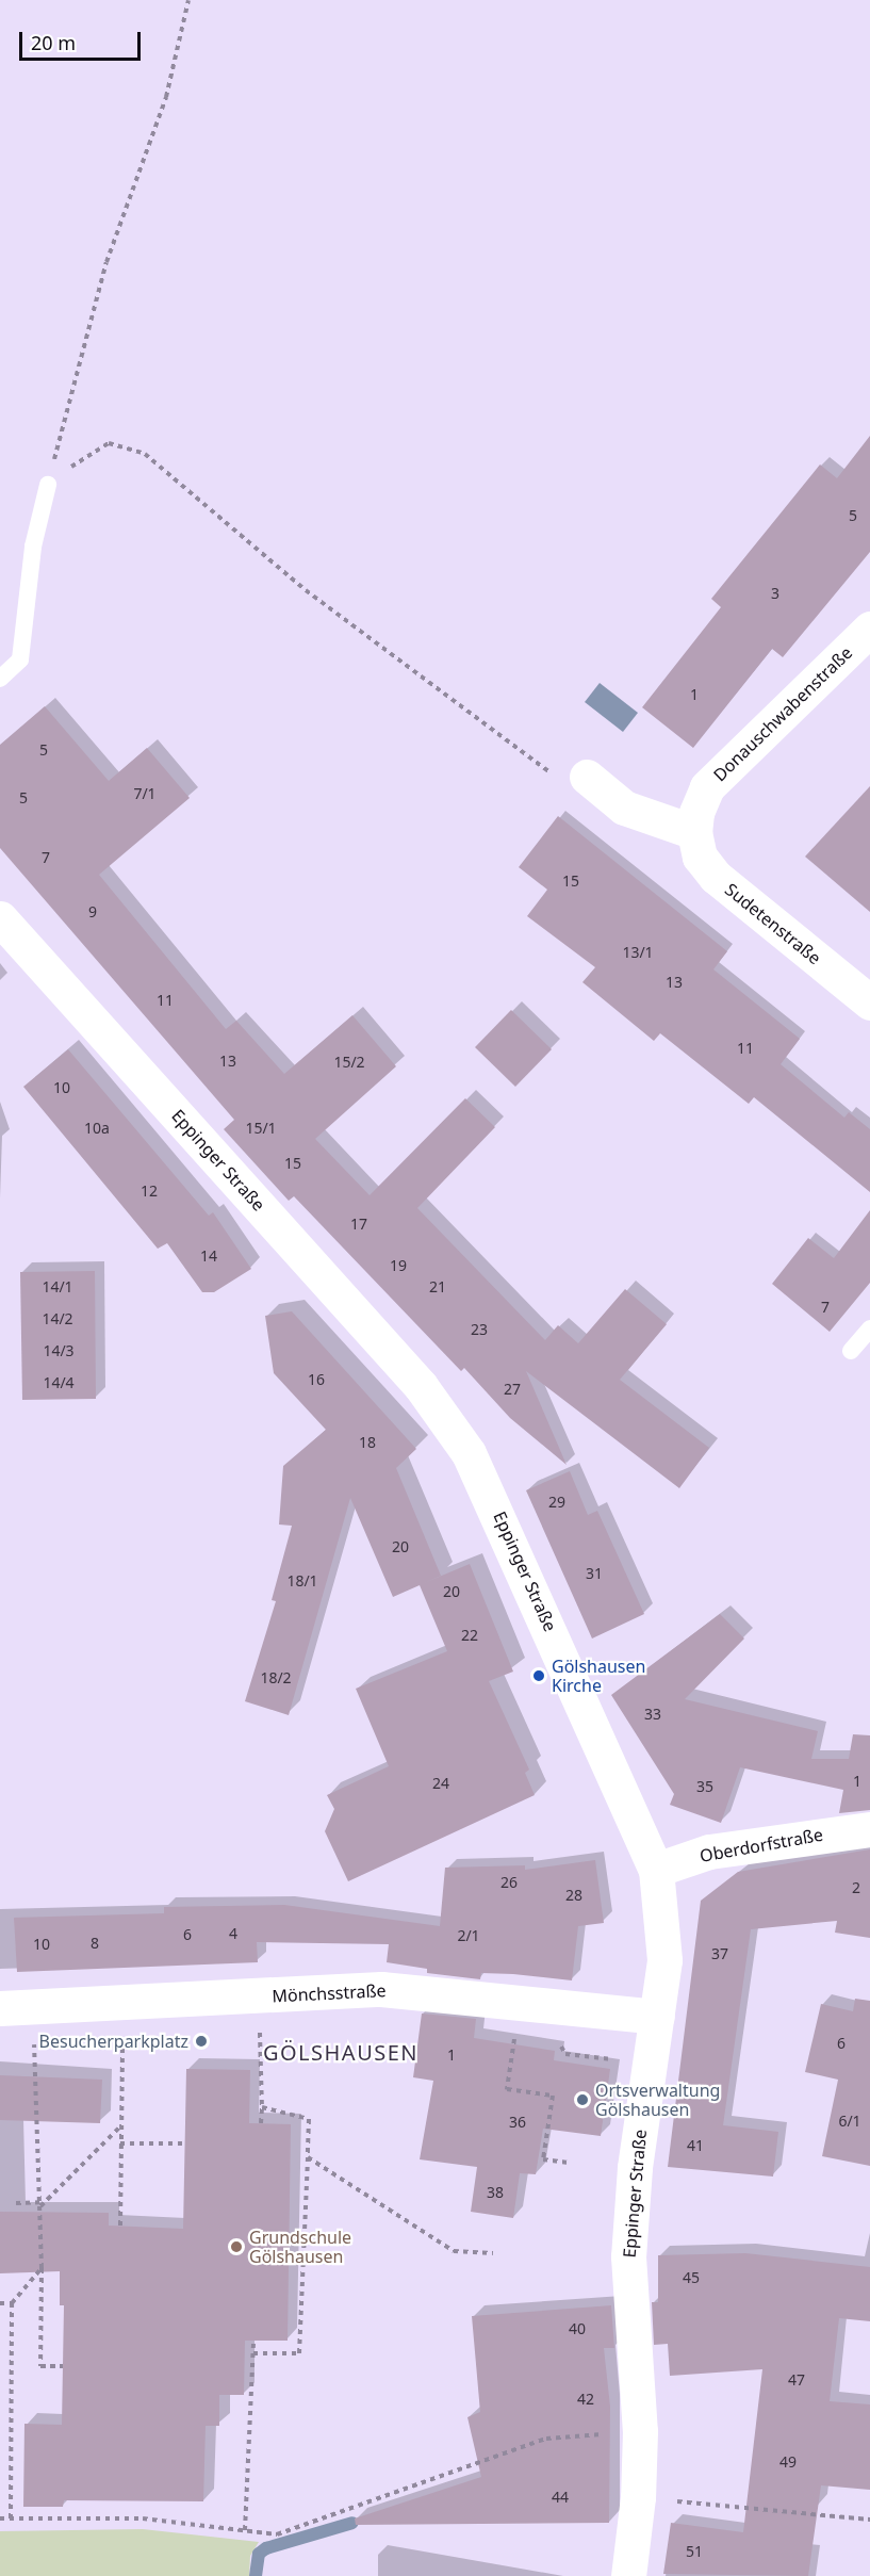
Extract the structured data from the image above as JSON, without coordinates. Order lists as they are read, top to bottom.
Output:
{
  "streets": {
    "street": [
      "Donauschwabenstraße",
      "Sudetenstraße",
      "Eppinger Straße",
      "Oberdorfstraße",
      "Mönchsstraße"
    ]
  },
  "crossings": [
    ["Donauschwabenstraße", "Sudetenstraße"],
    ["Eppinger Straße", "Oberdorfstraße"],
    ["Eppinger Straße", "Mönchsstraße"]
  ],
  "districts": ["GÖLSHAUSEN"],
  "places": [
    "Gölshausen Kirche",
    "Besucherparkplatz",
    "Ortsverwaltung Gölshausen",
    "Grundschule Gölshausen"
  ],
  "house_numbers": [
    "5",
    "3",
    "1",
    "5",
    "7/1",
    "5",
    "7",
    "15",
    "9",
    "13/1",
    "13",
    "11",
    "11",
    "13",
    "15/2",
    "10",
    "10a",
    "15/1",
    "15",
    "12",
    "17",
    "14",
    "19",
    "14/1",
    "21",
    "7",
    "14/2",
    "23",
    "14/3",
    "16",
    "14/4",
    "27",
    "18",
    "29",
    "20",
    "31",
    "18/1",
    "20",
    "22",
    "18/2",
    "33",
    "1",
    "24",
    "35",
    "26",
    "2",
    "28",
    "4",
    "6",
    "2/1",
    "8",
    "10",
    "37",
    "6",
    "1",
    "6/1",
    "36",
    "41",
    "38",
    "45",
    "40",
    "47",
    "42",
    "49",
    "44",
    "51"
  ],
  "scale_bar": "20 m"
}
